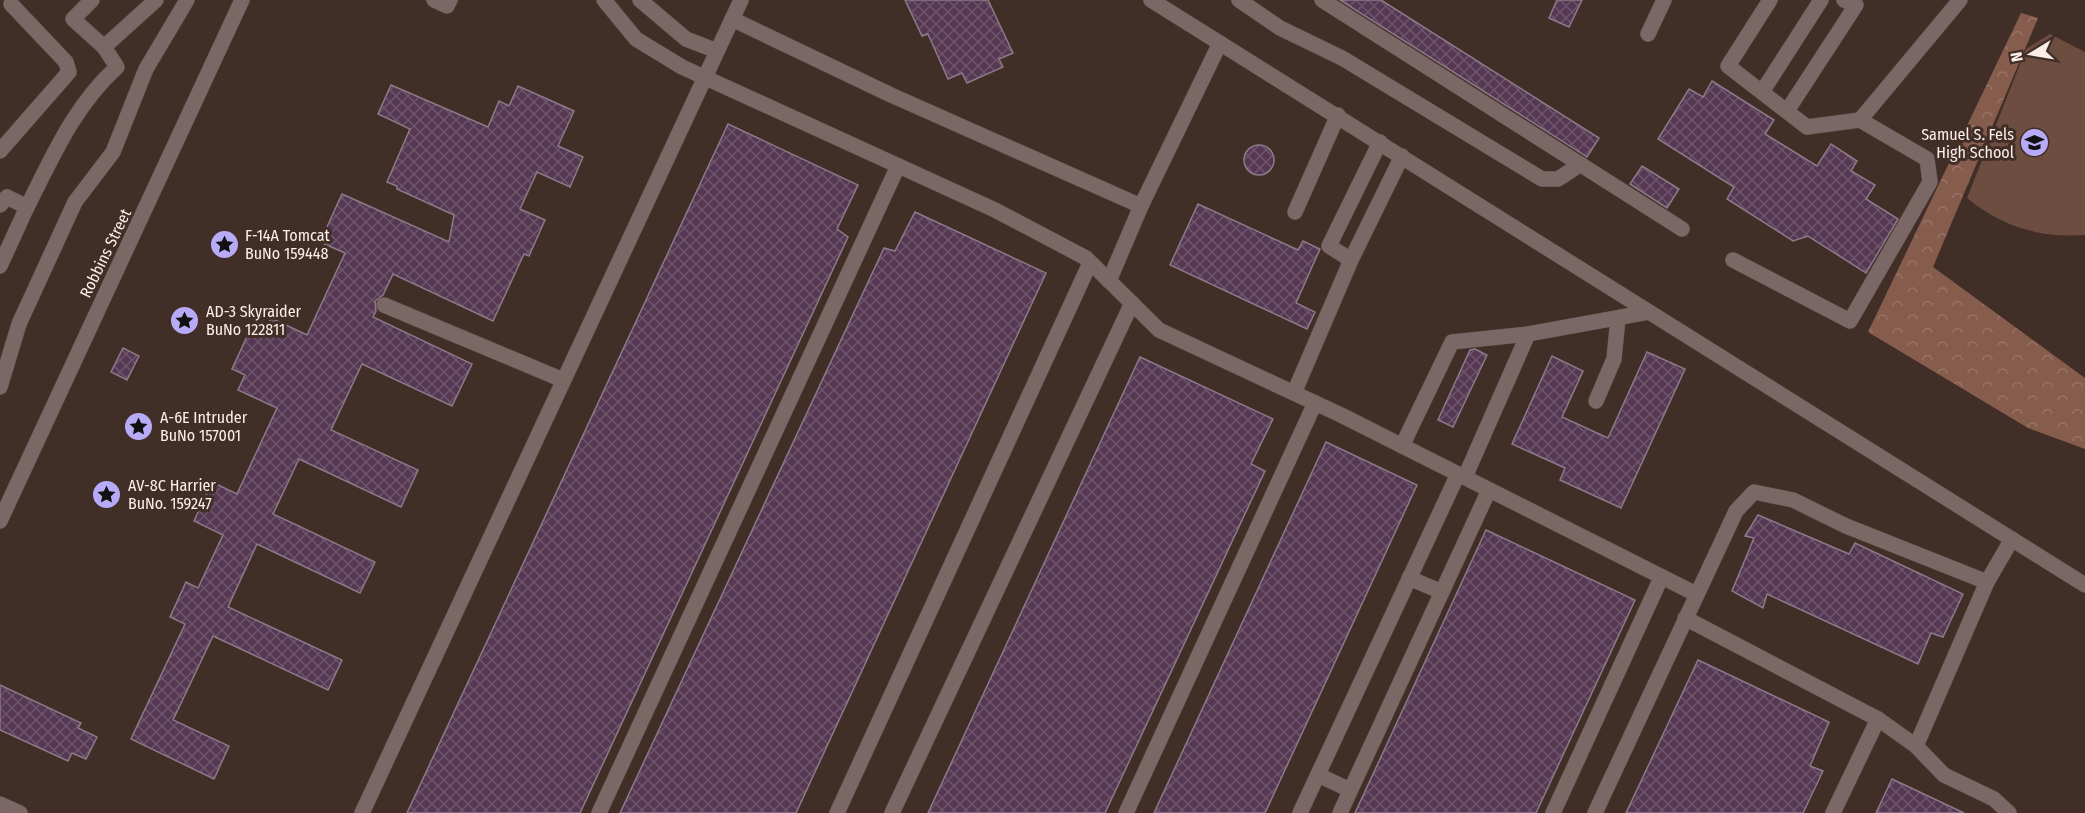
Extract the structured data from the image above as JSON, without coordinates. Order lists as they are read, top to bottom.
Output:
{
  "streets": {
    "street": ["Robbins Street"]
  },
  "places": {
    "school or university": ["Samuel S. Fels High School"],
    "place": [
      "F-14A Tomcat BuNo 159448",
      "AD-3 Skyraider BuNo 122811",
      "A-6E Intruder BuNo 157001",
      "AV-8C Harrier BuNo. 159247"
    ]
  },
  "north": "left"
}
